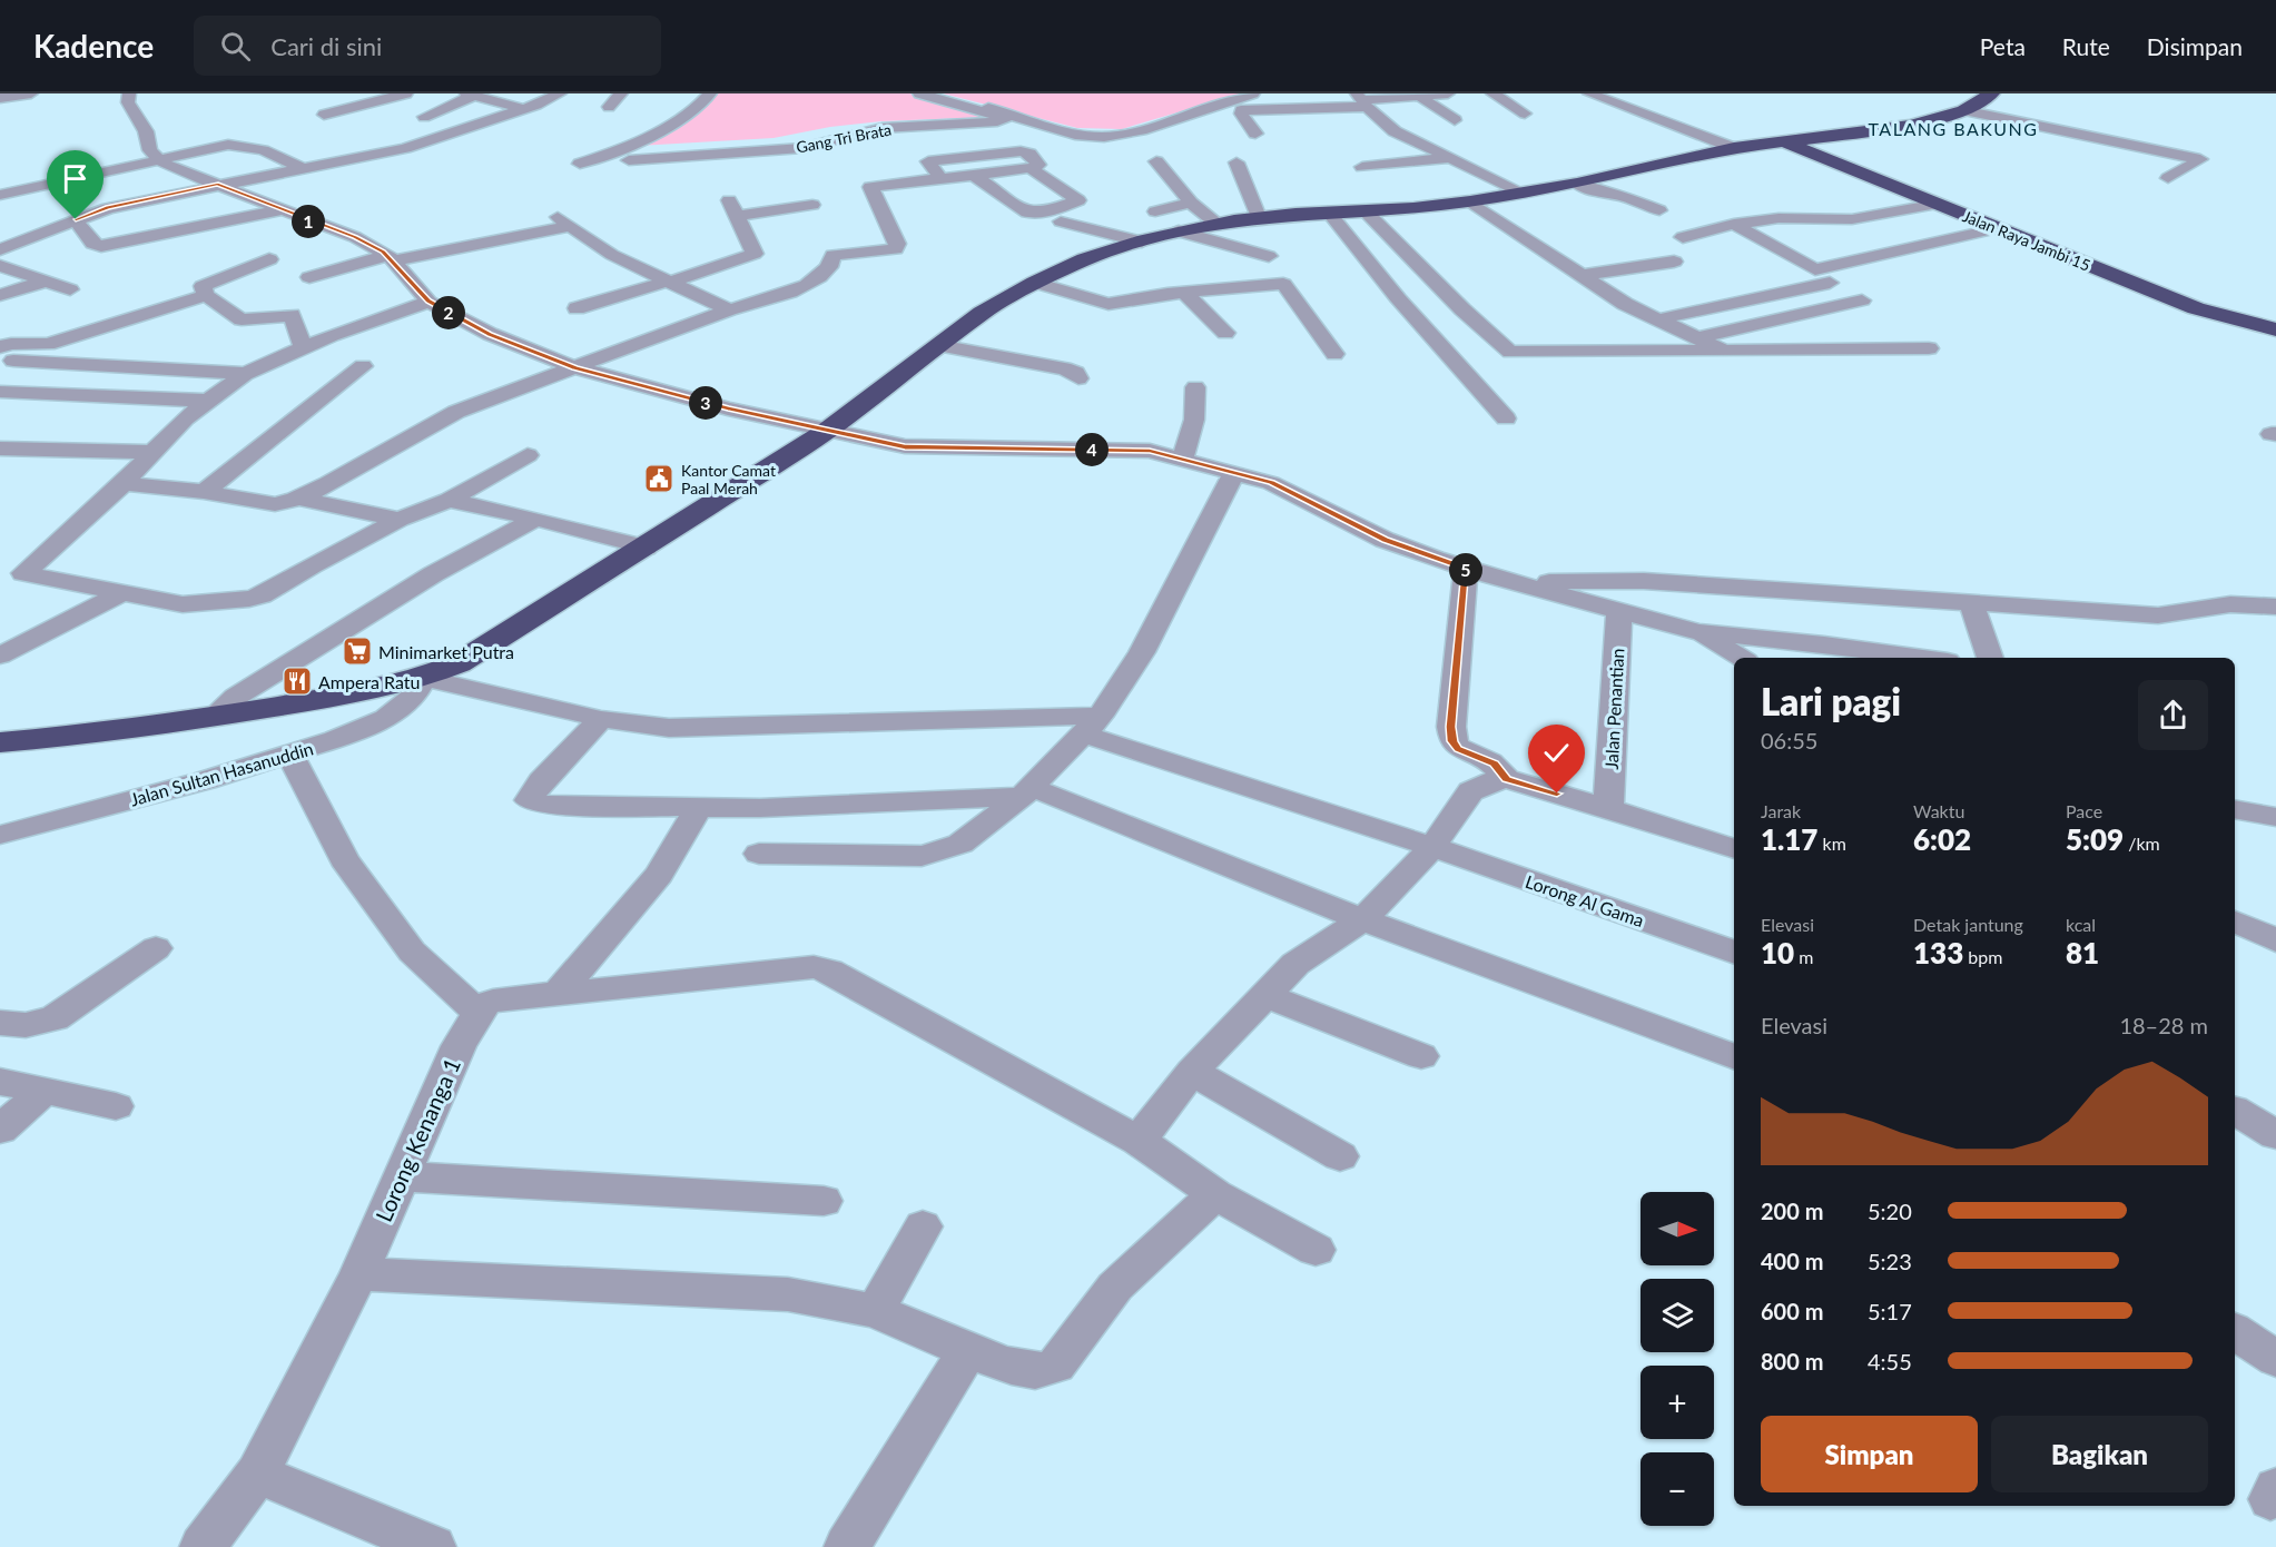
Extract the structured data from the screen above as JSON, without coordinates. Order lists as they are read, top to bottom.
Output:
{
  "streets": {
    "highway": ["Jalan Raya Jambi 15"],
    "street": [
      "Gang Tri Brata",
      "Jalan Penantian",
      "Jalan Sultan Hasanuddin",
      "Lorong Al Gama",
      "Lorong Kenanga 1"
    ]
  },
  "crossings": [
    ["Jalan Sultan Hasanuddin", "Lorong Al Gama"]
  ],
  "districts": ["TALANG BAKUNG"],
  "places": {
    "public building": ["Kantor Camat Paal Merah"],
    "supermarket": ["Minimarket Putra"],
    "restaurant": ["Ampera Ratu"]
  },
  "north": "right",
  "page": {
    "header": "Kadence",
    "search": "Cari di sini",
    "nav": ["Peta", "Rute", "Disimpan"],
    "pins": [
      "1",
      "2",
      "3",
      "4",
      "5"
    ],
    "heading": ["Lari pagi", "06:55"],
    "stats": [
      ["Jarak", "1.17 km"],
      ["Waktu", "6:02"],
      ["Pace", "5:09 /km"],
      ["Elevasi", "10 m"],
      ["Detak jantung", "133 bpm"],
      ["kcal", "81"]
    ],
    "chart": ["Elevasi", "18–28 m"],
    "list": [
      {
        "name": "200 m",
        "note": "5:20"
      },
      {
        "name": "400 m",
        "note": "5:23"
      },
      {
        "name": "600 m",
        "note": "5:17"
      },
      {
        "name": "800 m",
        "note": "4:55"
      }
    ],
    "map_buttons": ["+", "−"],
    "buttons": ["Simpan", "Bagikan"]
  }
}
